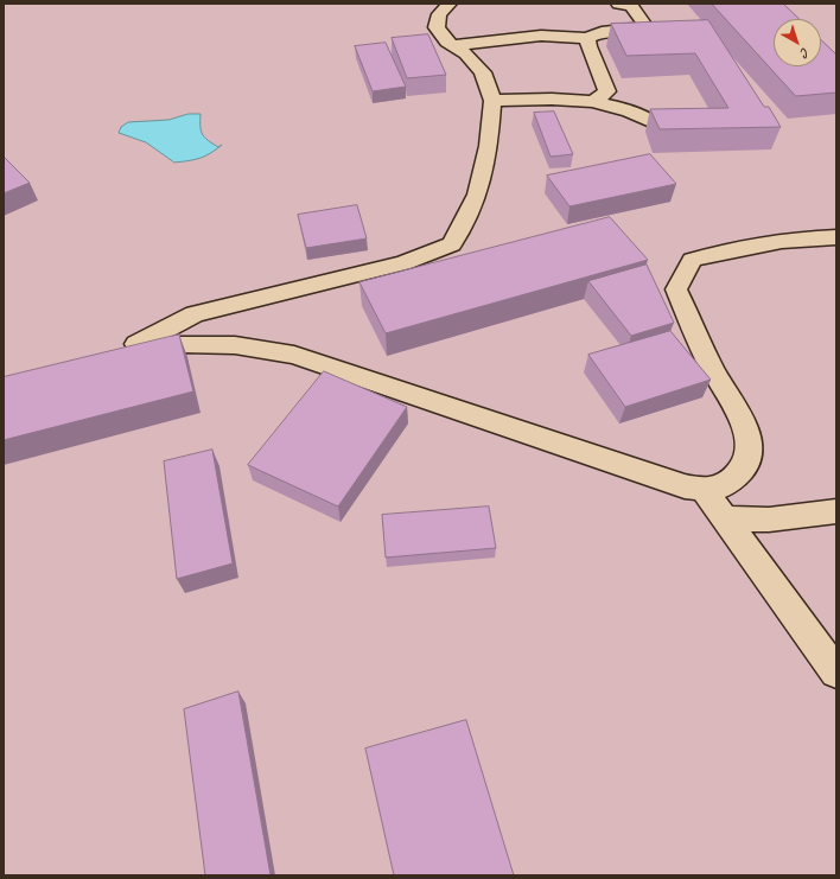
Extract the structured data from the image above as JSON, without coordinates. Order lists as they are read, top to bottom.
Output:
{
  "north": "bottom right"
}
